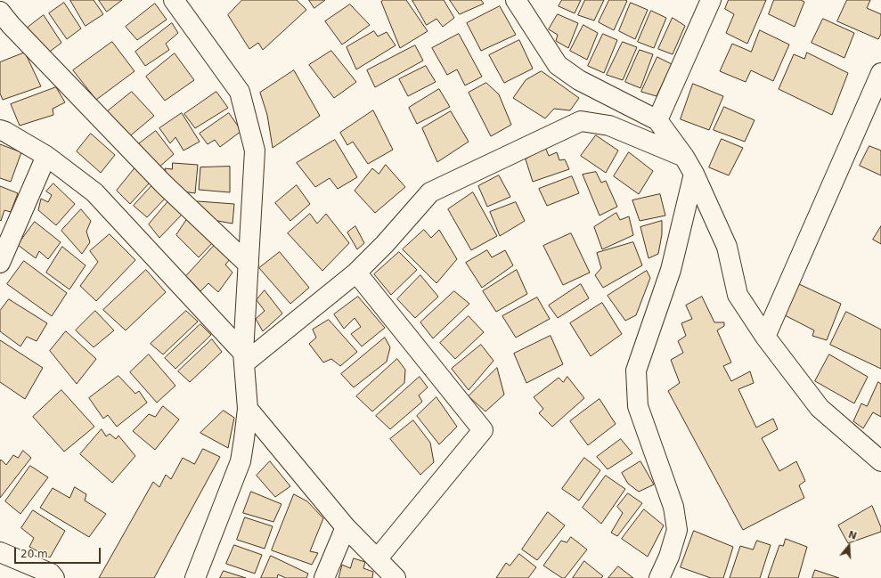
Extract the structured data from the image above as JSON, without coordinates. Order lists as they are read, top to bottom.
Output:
{
  "scale_bar": "20 m",
  "north": "top"
}
